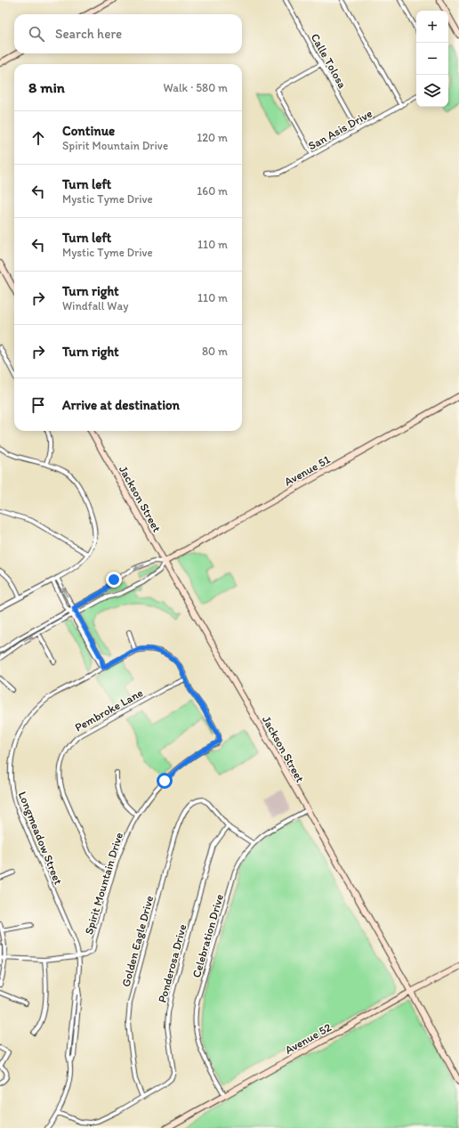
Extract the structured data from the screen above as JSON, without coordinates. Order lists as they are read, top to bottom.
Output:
{
  "streets": {
    "main road": ["Avenue 51", "Jackson Street", "Avenue 52"],
    "street": [
      "Calle Tolosa",
      "San Asis Drive",
      "Pembroke Lane",
      "Longmeadow Street",
      "Spirit Mountain Drive",
      "Celebration Drive",
      "Golden Eagle Drive",
      "Ponderosa Drive"
    ]
  },
  "crossings": [
    ["Calle Tolosa", "San Asis Drive"],
    ["Avenue 51", "Jackson Street"],
    ["Jackson Street", "Celebration Drive"],
    ["Jackson Street", "Avenue 52"],
    ["Pembroke Lane", "Spirit Mountain Drive"],
    ["Longmeadow Street", "Spirit Mountain Drive"],
    ["Longmeadow Street", "Ponderosa Drive"],
    ["Celebration Drive", "Avenue 52"],
    ["Golden Eagle Drive", "Ponderosa Drive"]
  ],
  "page": {
    "map_buttons": ["+", "−"],
    "search": "Search here",
    "heading": ["8 min", "Walk · 580 m"],
    "list": [
      ["Continue", "Spirit Mountain Drive", "120 m"],
      ["Turn left", "Mystic Tyme Drive", "160 m"],
      ["Turn left", "Mystic Tyme Drive", "110 m"],
      ["Turn right", "Windfall Way", "110 m"],
      ["Turn right", "80 m"],
      "Arrive at destination"
    ]
  }
}
